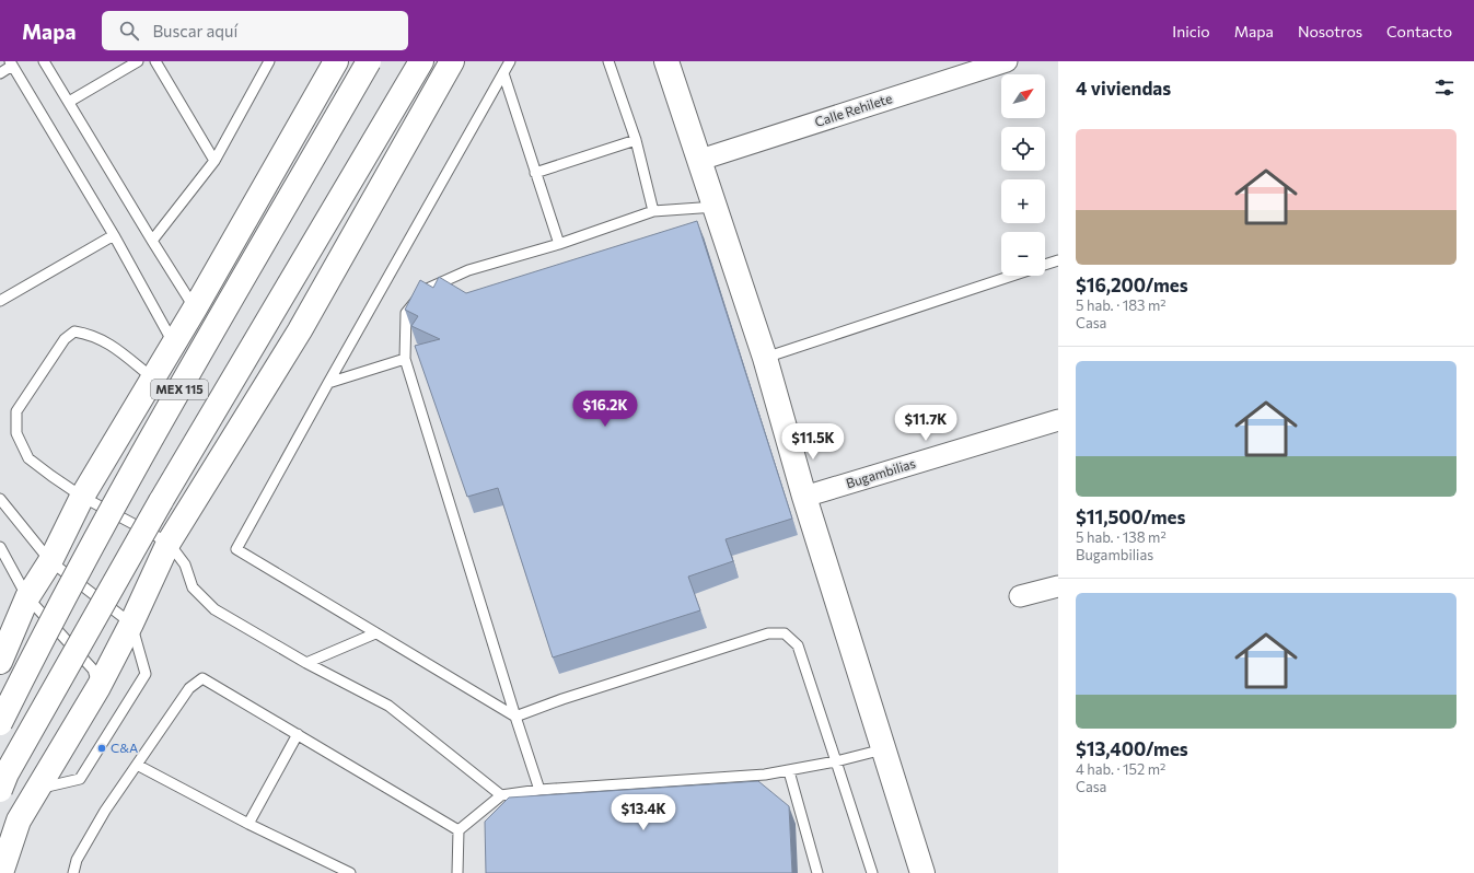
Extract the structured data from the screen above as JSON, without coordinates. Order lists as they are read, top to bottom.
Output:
{
  "streets": {
    "main road": ["MEX 115"],
    "street": ["Calle Rehilete", "Bugambilias"]
  },
  "places": ["C&A"],
  "north": "top right",
  "page": {
    "header": "Mapa",
    "search": "Buscar aquí",
    "nav": [
      "Inicio",
      "Mapa",
      "Nosotros",
      "Contacto"
    ],
    "heading": "4 viviendas",
    "map_buttons": ["+", "−"],
    "list": [
      {
        "name": "$16,200/mes",
        "note": "5 hab. · 183 m² · Casa"
      },
      {
        "name": "$11,500/mes",
        "note": "5 hab. · 138 m² · Bugambilias"
      },
      {
        "name": "$13,400/mes",
        "note": "4 hab. · 152 m² · Casa"
      }
    ],
    "price": [
      "$16.2K",
      "$11.7K",
      "$11.5K",
      "$13.4K"
    ]
  }
}
